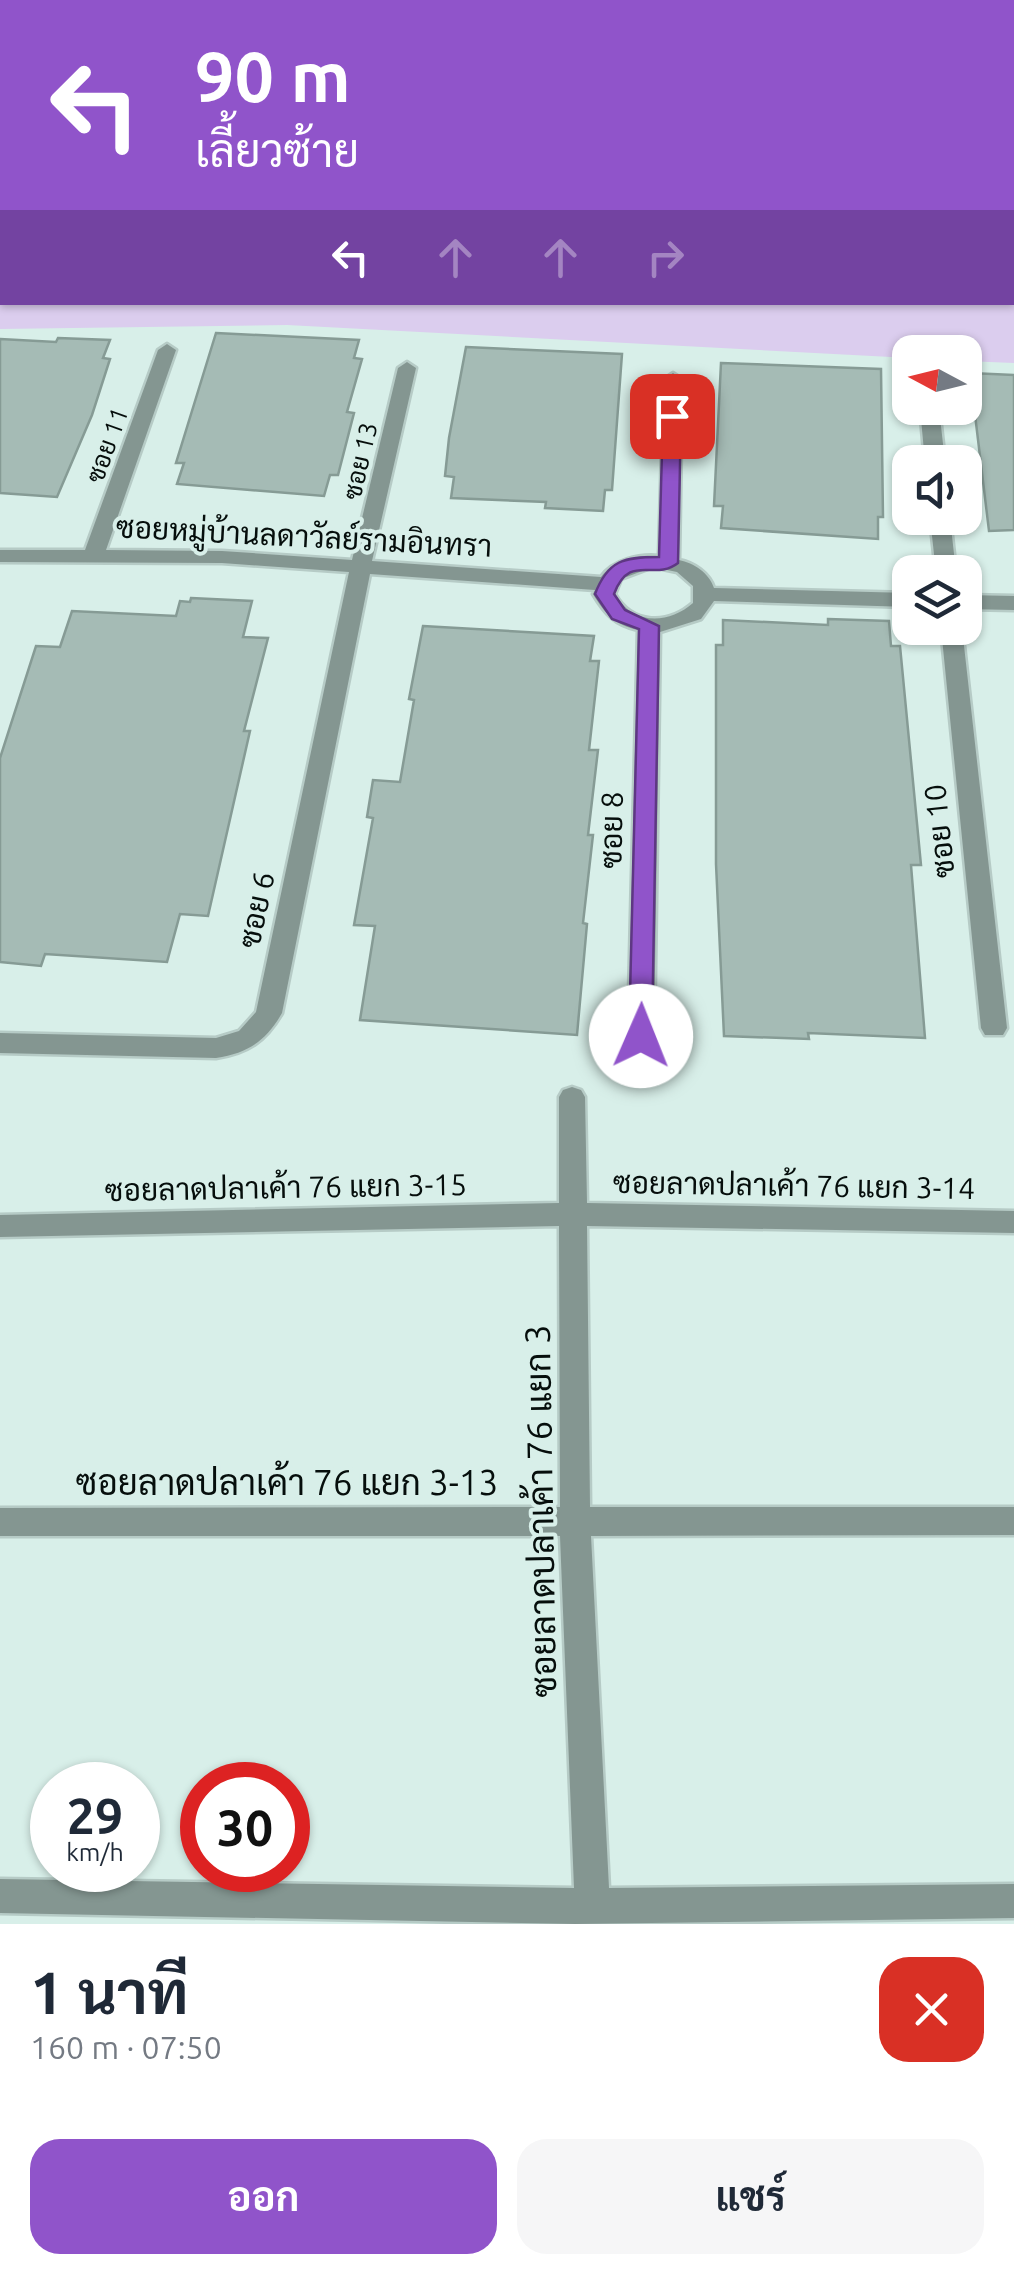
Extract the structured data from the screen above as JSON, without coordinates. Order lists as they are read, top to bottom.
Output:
{
  "streets": {
    "street": [
      "ซอย 11",
      "ซอย 13",
      "ซอยหมู่บ้านลดาวัลย์รามอินทรา",
      "ซอย 8",
      "ซอย 10",
      "ซอย 6",
      "ซอยลาดปลาเค้า 76 แยก 3-14",
      "ซอยลาดปลาเค้า 76 แยก 3-15",
      "ซอยลาดปลาเค้า 76 แยก 3-13",
      "ซอยลาดปลาเค้า 76 แยก 3"
    ]
  },
  "crossings": [
    ["ซอย 11", "ซอยหมู่บ้านลดาวัลย์รามอินทรา"],
    ["ซอย 13", "ซอยหมู่บ้านลดาวัลย์รามอินทรา"],
    ["ซอย 13", "ซอย 6"],
    ["ซอยหมู่บ้านลดาวัลย์รามอินทรา", "ซอย 8"],
    ["ซอยหมู่บ้านลดาวัลย์รามอินทรา", "ซอย 6"],
    ["ซอยลาดปลาเค้า 76 แยก 3-14", "ซอยลาดปลาเค้า 76 แยก 3-15"],
    ["ซอยลาดปลาเค้า 76 แยก 3-14", "ซอยลาดปลาเค้า 76 แยก 3"],
    ["ซอยลาดปลาเค้า 76 แยก 3-15", "ซอยลาดปลาเค้า 76 แยก 3"],
    ["ซอยลาดปลาเค้า 76 แยก 3-13", "ซอยลาดปลาเค้า 76 แยก 3"]
  ],
  "north": "left",
  "page": {
    "turn": ["90 m", "เลี้ยวซ้าย"],
    "speed": "29 km/h",
    "limit": "30",
    "heading": ["1 นาที", "160 m · 07:50"],
    "buttons": ["ออก", "แชร์"]
  }
}
